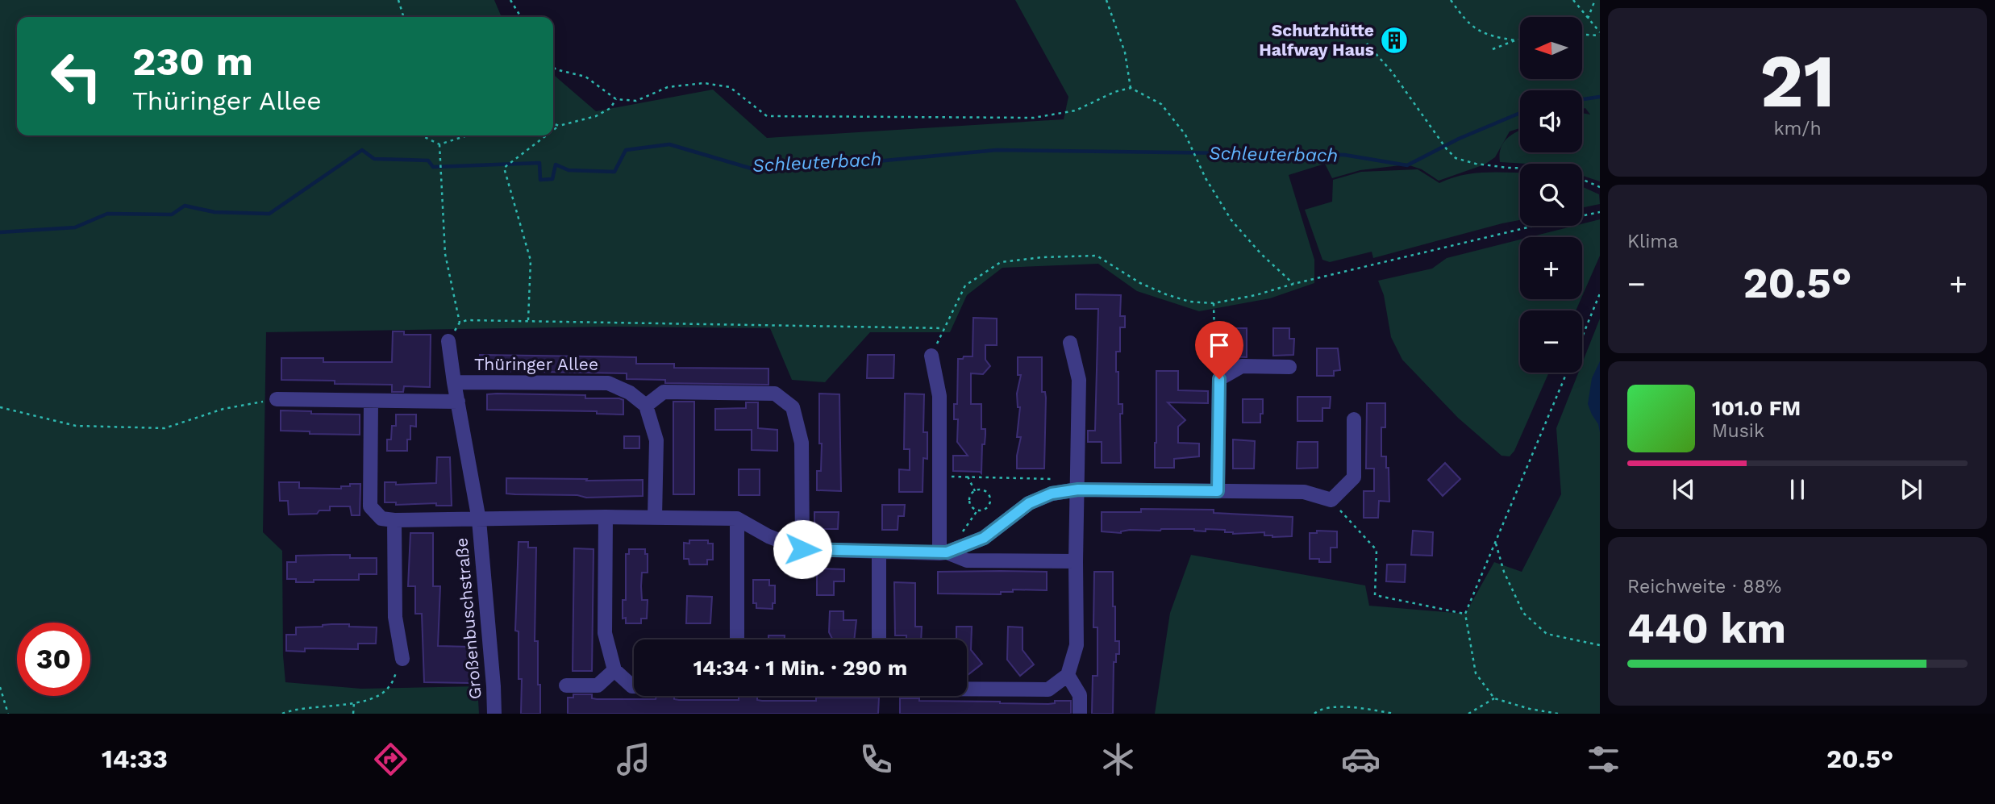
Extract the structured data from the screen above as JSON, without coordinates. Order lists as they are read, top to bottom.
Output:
{
  "streets": {
    "street": ["Thüringer Allee", "Großenbuschstraße"]
  },
  "crossings": [
    ["Thüringer Allee", "Großenbuschstraße"]
  ],
  "water": ["Schleuterbach"],
  "places": {
    "building": ["Schutzhütte Halfway Haus"]
  },
  "north": "left",
  "page": {
    "tile": [
      ["21", "km/h"],
      "Klima",
      ["Reichweite · 88%", "440 km"]
    ],
    "map_buttons": ["+", "−"],
    "turn": ["230 m", "Thüringer Allee"],
    "heat": ["−", "20.5°", "+"],
    "song": ["101.0 FM", "Musik"],
    "limit": "30",
    "trip": "14:34 · 1 Min. · 290 m",
    "tabs": ["14:33", "20.5°"]
  }
}
